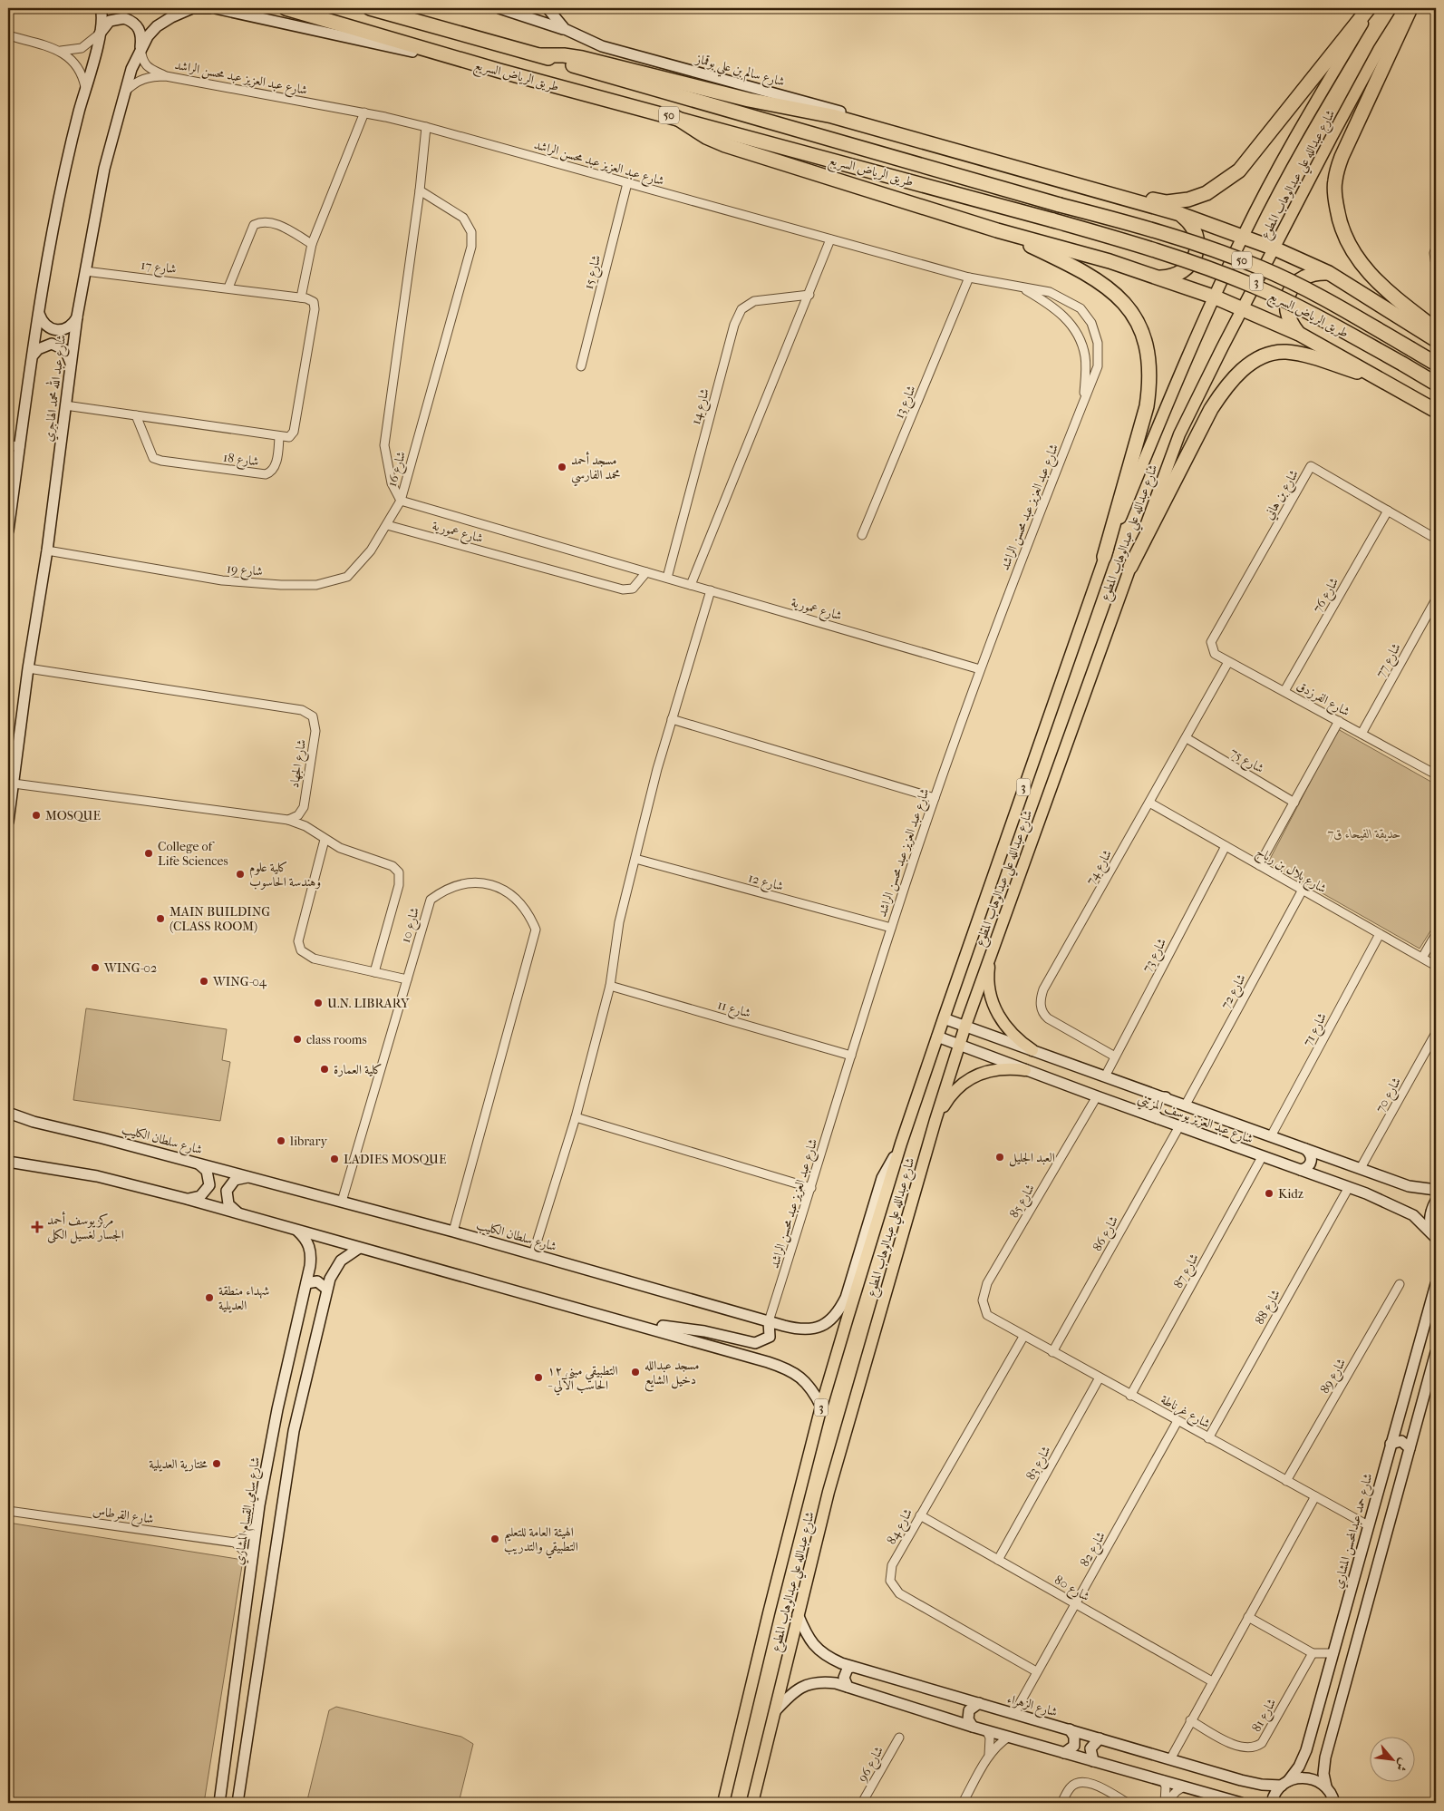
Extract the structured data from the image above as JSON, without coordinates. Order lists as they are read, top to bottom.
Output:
{
  "streets": {
    "highway": ["طريق الرياض السريع", "50"],
    "main road": ["شارع عبدالله علي عبدالوهاب المطوع", "3"],
    "street": [
      "شارع سالم بن علي بوقماز",
      "شارع عبد العزيز عبد محسن الراشد",
      "شارع 17",
      "شارع 15",
      "شارع عبد الله محمد الهاجري",
      "شارع 13",
      "شارع 14",
      "شارع 18",
      "شارع 16",
      "شارع بن هاني",
      "شارع عمورية",
      "شارع 19",
      "شارع 76",
      "شارع 77",
      "شارع الفرزدق",
      "شارع 75",
      "شارع الجهاد",
      "شارع 74",
      "شارع بلال بن رباح",
      "شارع 12",
      "شارع 10",
      "شارع 73",
      "شارع 72",
      "شارع 11",
      "شارع 71",
      "شارع 70",
      "شارع عبد العزيز يوسف المزيني",
      "شارع سلطان الكليب",
      "شارع 85",
      "شارع 86",
      "شارع 87",
      "شارع 88",
      "شارع 89",
      "شارع غرناطة",
      "شارع 83",
      "شارع سامي القسام المشاري",
      "شارع القرطاس",
      "شارع 84",
      "شارع حمد عبدالمحسن المشاري",
      "شارع 82",
      "شارع 80",
      "شارع الزهراء",
      "شارع 81",
      "شارع 96"
    ]
  },
  "crossings": [
    ["شارع عبد العزيز عبد محسن الراشد", "شارع 15"],
    ["شارع عبد العزيز عبد محسن الراشد", "شارع عبد الله محمد الهاجري"],
    ["شارع عبد العزيز عبد محسن الراشد", "شارع 13"],
    ["شارع عبد العزيز عبد محسن الراشد", "شارع 16"],
    ["شارع عبد العزيز عبد محسن الراشد", "شارع عمورية"],
    ["شارع عبد العزيز عبد محسن الراشد", "شارع 12"],
    ["شارع عبد العزيز عبد محسن الراشد", "شارع 11"],
    ["شارع عبد العزيز عبد محسن الراشد", "شارع سلطان الكليب"],
    ["شارع عبدالله علي عبدالوهاب المطوع", "شارع عبد العزيز يوسف المزيني"],
    ["شارع عبدالله علي عبدالوهاب المطوع", "شارع سلطان الكليب"],
    ["شارع عبدالله علي عبدالوهاب المطوع", "شارع الزهراء"],
    ["شارع 17", "شارع عبد الله محمد الهاجري"],
    ["شارع عبد الله محمد الهاجري", "شارع 19"],
    ["شارع عبد الله محمد الهاجري", "شارع الجهاد"],
    ["شارع 14", "شارع عمورية"],
    ["شارع 16", "شارع عمورية"],
    ["شارع 16", "شارع 19"],
    ["شارع بن هاني", "شارع 76"],
    ["شارع بن هاني", "شارع الفرزدق"],
    ["شارع عمورية", "شارع 19"],
    ["شارع 76", "شارع الفرزدق"],
    ["شارع 77", "شارع الفرزدق"],
    ["شارع الفرزدق", "شارع 74"],
    ["شارع 75", "شارع 74"],
    ["شارع 74", "شارع بلال بن رباح"],
    ["شارع 74", "شارع 73"],
    ["شارع بلال بن رباح", "شارع 73"],
    ["شارع بلال بن رباح", "شارع 72"],
    ["شارع بلال بن رباح", "شارع 71"],
    ["شارع 10", "شارع سلطان الكليب"],
    ["شارع 73", "شارع عبد العزيز يوسف المزيني"],
    ["شارع 72", "شارع عبد العزيز يوسف المزيني"],
    ["شارع 71", "شارع عبد العزيز يوسف المزيني"],
    ["شارع 70", "شارع عبد العزيز يوسف المزيني"],
    ["شارع عبد العزيز يوسف المزيني", "شارع 85"],
    ["شارع عبد العزيز يوسف المزيني", "شارع 86"],
    ["شارع عبد العزيز يوسف المزيني", "شارع 87"],
    ["شارع عبد العزيز يوسف المزيني", "شارع 88"],
    ["شارع 85", "شارع غرناطة"],
    ["شارع 86", "شارع غرناطة"],
    ["شارع 87", "شارع غرناطة"],
    ["شارع 88", "شارع غرناطة"],
    ["شارع 89", "شارع غرناطة"],
    ["شارع غرناطة", "شارع 83"],
    ["شارع غرناطة", "شارع 84"],
    ["شارع غرناطة", "شارع حمد عبدالمحسن المشاري"],
    ["شارع غرناطة", "شارع 82"],
    ["شارع 83", "شارع 80"],
    ["شارع 84", "شارع 82"],
    ["شارع 84", "شارع 80"],
    ["شارع حمد عبدالمحسن المشاري", "شارع الزهراء"],
    ["شارع 82", "شارع 80"],
    ["شارع 82", "شارع الزهراء"]
  ],
  "parks": ["حديقة الفيحاء ق7"],
  "places": {
    "other": [
      "مسجد أحمد محمد الفارسي",
      "MOSQUE",
      "College of Life Sciences",
      "كلية علوم وهندسة الحاسوب",
      "MAIN BUILDING (CLASS ROOM)",
      "WING-02",
      "WING-04",
      "U.N. LIBRARY",
      "class rooms",
      "كلية العمارة",
      "library",
      "العبد الجليل",
      "LADIES MOSQUE",
      "Kidz",
      "شهداء منطقة العديلية",
      "مسجد عبدالله دخيل الشايع",
      "التطبيقي مبنى ١٢ - الحاسب الآلي",
      "مختارية العديلية",
      "الهيئة العامة للتعليم التطبيقي والتدريب"
    ],
    "health": ["مركز يوسف أحمد الجسار لغسيل الكلى"]
  },
  "north": "bottom right"
}
